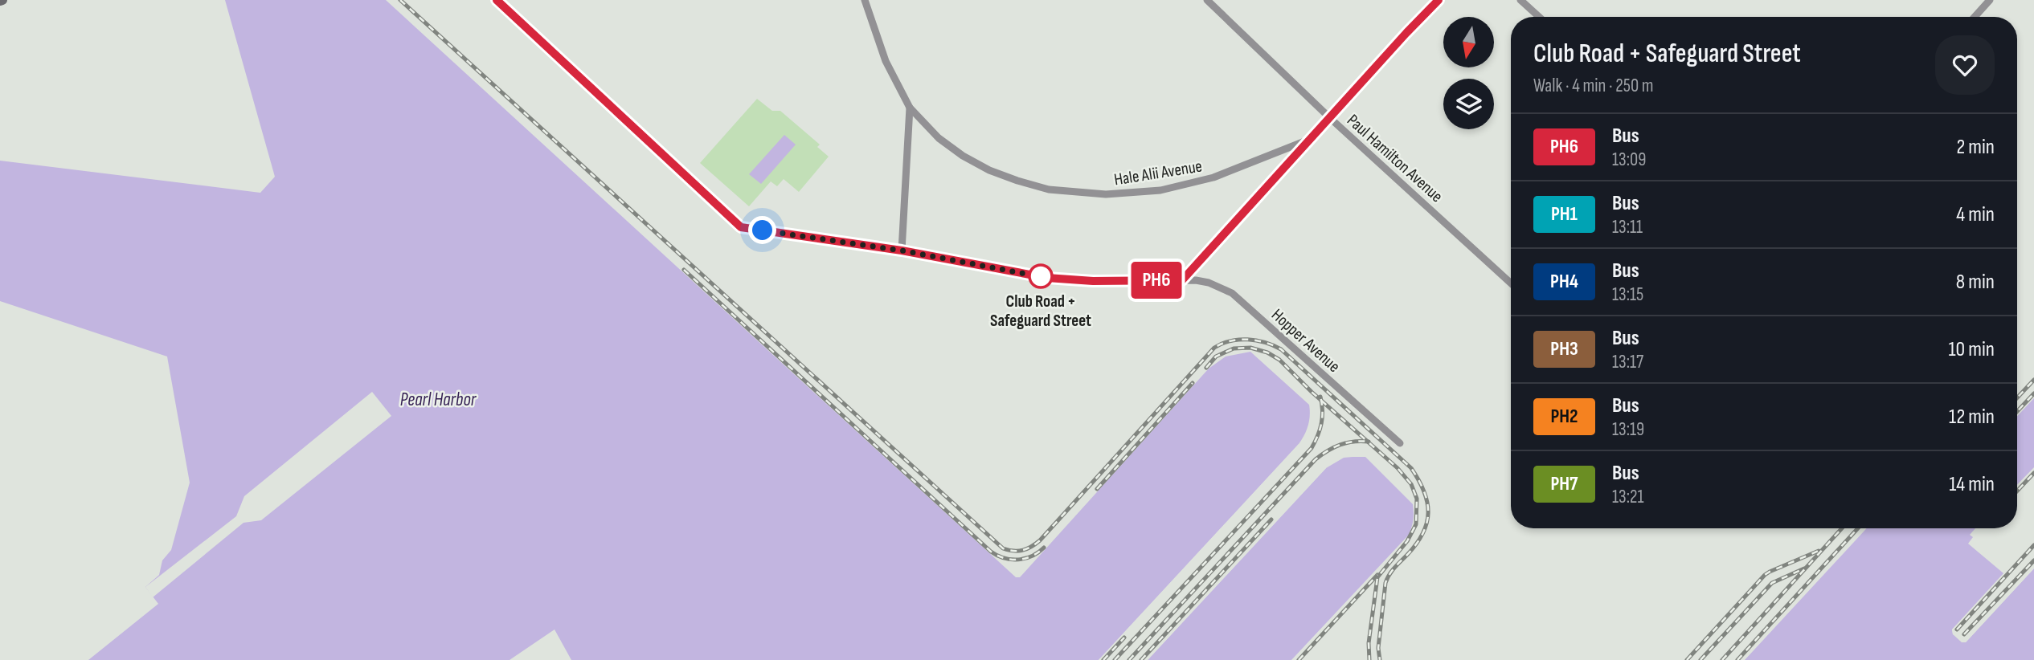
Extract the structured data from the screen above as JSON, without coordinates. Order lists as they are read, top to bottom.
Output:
{
  "streets": {
    "street": ["Paul Hamilton Avenue", "Hale Alii Avenue", "Hopper Avenue"]
  },
  "water": ["Pearl Harbor"],
  "places": ["Club Road + Safeguard Street"],
  "lines": ["bus line PH6"],
  "north": "bottom",
  "page": {
    "on_map": "PH6",
    "heading": ["Club Road + Safeguard Street", "Walk · 4 min · 250 m"],
    "list": [
      {
        "mark": "PH6",
        "name": "Bus",
        "note": "13:09",
        "value": "2 min"
      },
      {
        "mark": "PH1",
        "name": "Bus",
        "note": "13:11",
        "value": "4 min"
      },
      {
        "mark": "PH4",
        "name": "Bus",
        "note": "13:15",
        "value": "8 min"
      },
      {
        "mark": "PH3",
        "name": "Bus",
        "note": "13:17",
        "value": "10 min"
      },
      {
        "mark": "PH2",
        "name": "Bus",
        "note": "13:19",
        "value": "12 min"
      },
      {
        "mark": "PH7",
        "name": "Bus",
        "note": "13:21",
        "value": "14 min"
      }
    ]
  }
}
